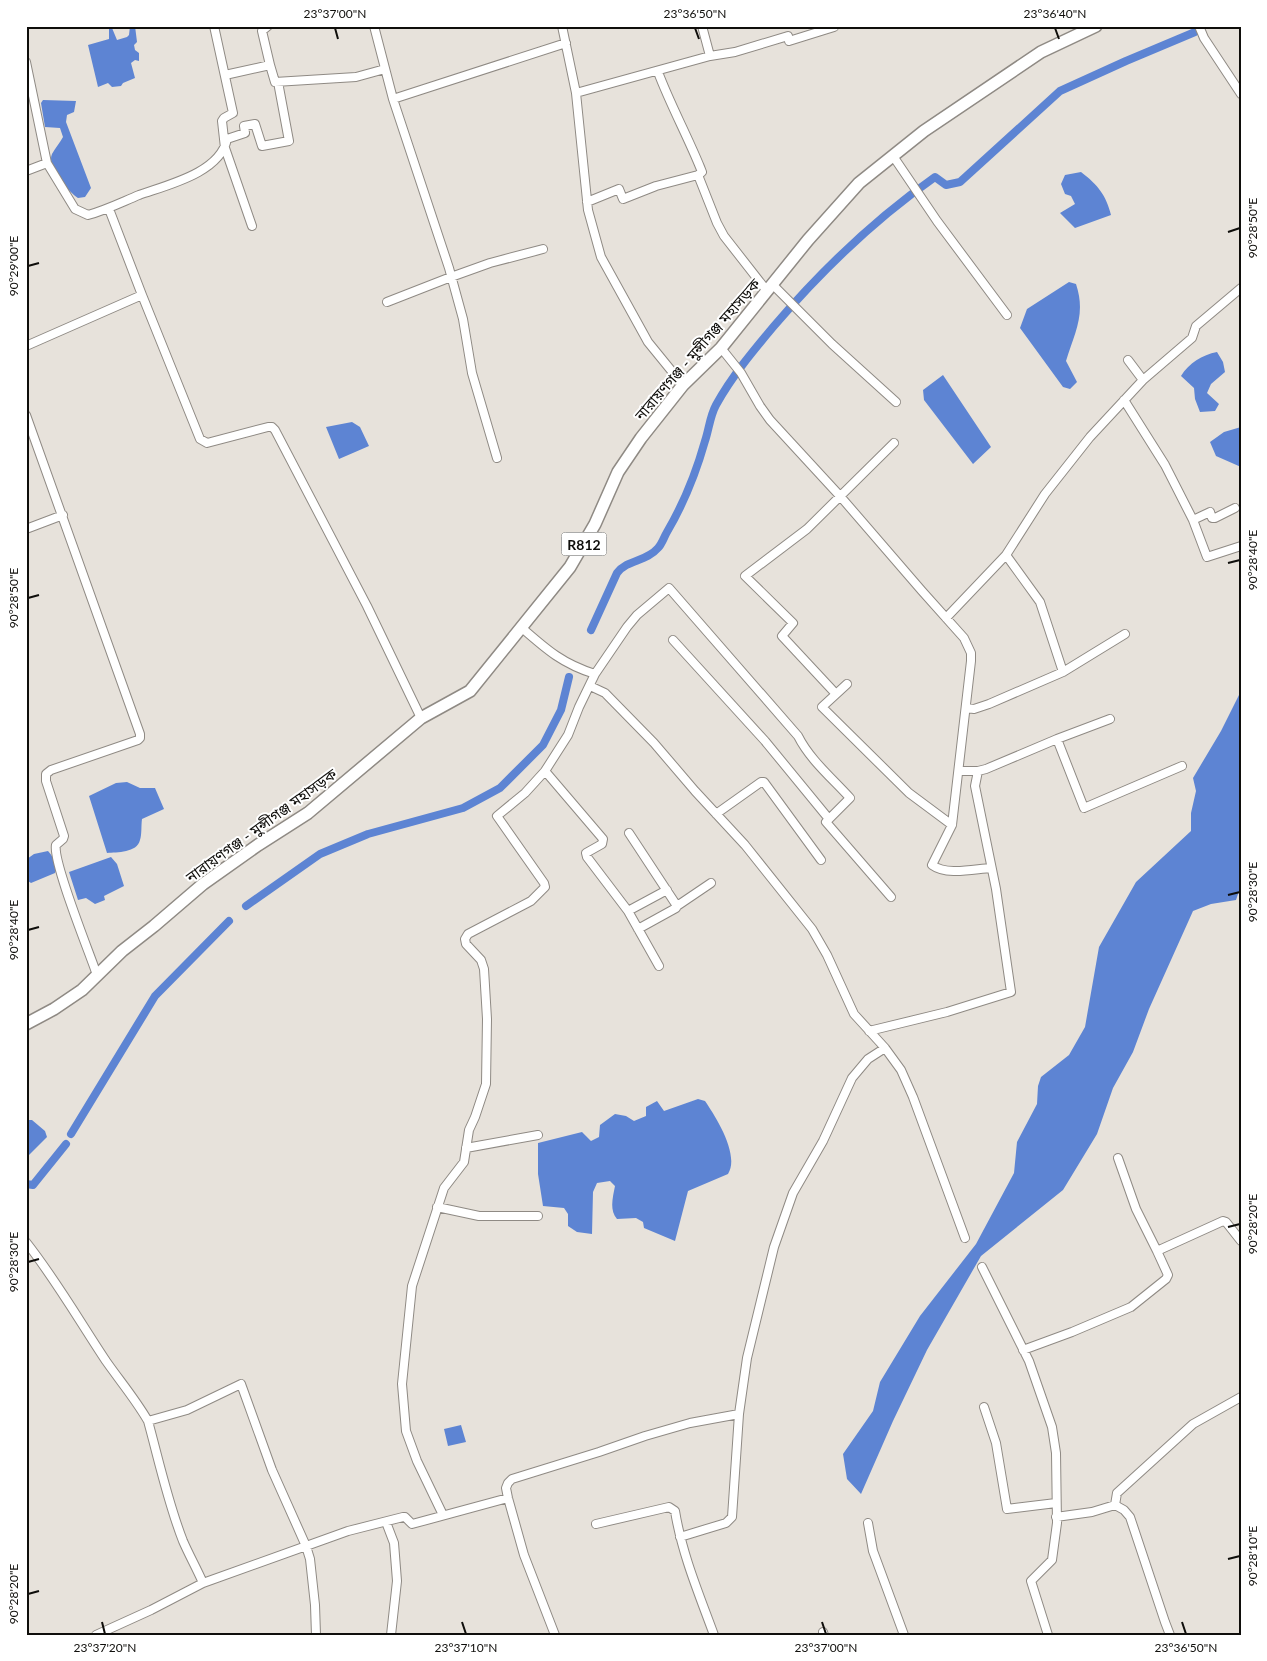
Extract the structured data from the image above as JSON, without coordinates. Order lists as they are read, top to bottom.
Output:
{
  "streets": {
    "main road": ["নারায়ণগঞ্জ - মুন্সীগঞ্জ মহাসড়ক", "R812"]
  },
  "coordinates": [
    "23°37'00\"N",
    "23°36'50\"N",
    "23°36'40\"N",
    "90°28'50\"E",
    "90°29'00\"E",
    "90°28'40\"E",
    "90°28'30\"E",
    "90°28'20\"E",
    "90°28'10\"E",
    "23°37'20\"N",
    "23°37'10\"N"
  ]
}
